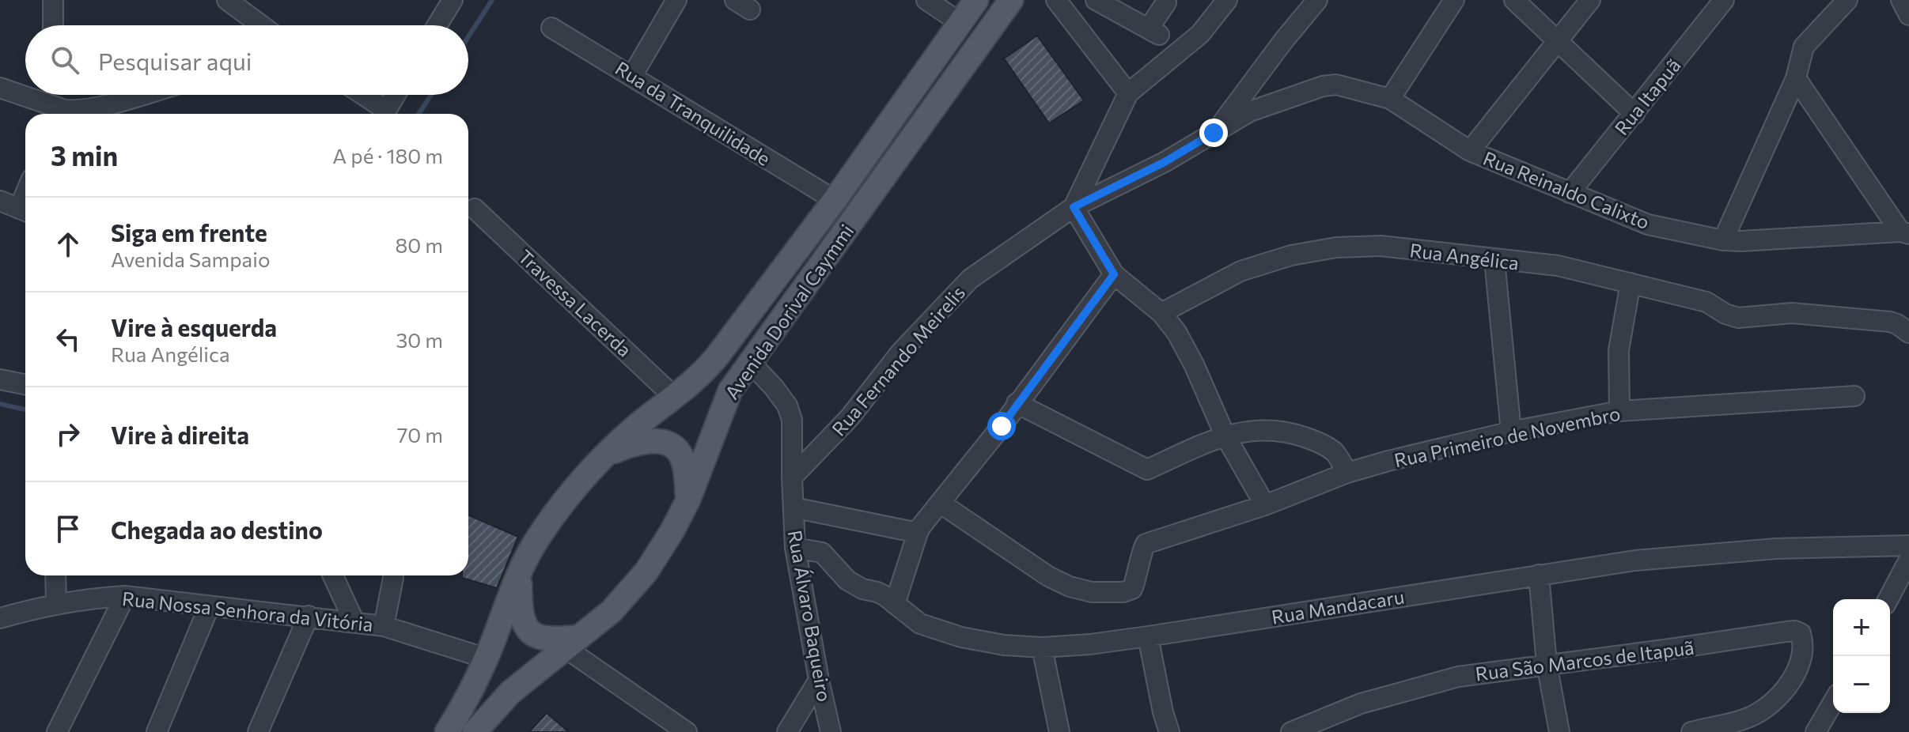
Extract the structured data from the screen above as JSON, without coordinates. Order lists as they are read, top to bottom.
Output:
{
  "streets": {
    "main road": ["Avenida Dorival Caymmi"],
    "street": [
      "Rua Itapuã",
      "Rua da Tranquilidade",
      "Rua Reinaldo Calixto",
      "Rua Angélica",
      "Travessa Lacerda",
      "Rua Fernando Meirelis",
      "Rua Primeiro de Novembro",
      "Rua Mandacaru",
      "Rua Nossa Senhora da Vitória",
      "Rua Álvaro Baqueiro",
      "Rua São Marcos de Itapuã"
    ]
  },
  "crossings": [
    ["Rua Itapuã", "Rua Reinaldo Calixto"],
    ["Rua da Tranquilidade", "Avenida Dorival Caymmi"],
    ["Rua Reinaldo Calixto", "Rua Fernando Meirelis"],
    ["Travessa Lacerda", "Avenida Dorival Caymmi"],
    ["Avenida Dorival Caymmi", "Rua Nossa Senhora da Vitória"],
    ["Avenida Dorival Caymmi", "Rua Álvaro Baqueiro"],
    ["Rua Fernando Meirelis", "Rua Álvaro Baqueiro"],
    ["Rua Mandacaru", "Rua Álvaro Baqueiro"]
  ],
  "page": {
    "search": "Pesquisar aqui",
    "heading": ["3 min", "A pé · 180 m"],
    "list": [
      ["Siga em frente", "Avenida Sampaio", "80 m"],
      ["Vire à esquerda", "Rua Angélica", "30 m"],
      ["Vire à direita", "70 m"],
      "Chegada ao destino"
    ],
    "map_buttons": ["+", "−"]
  }
}
